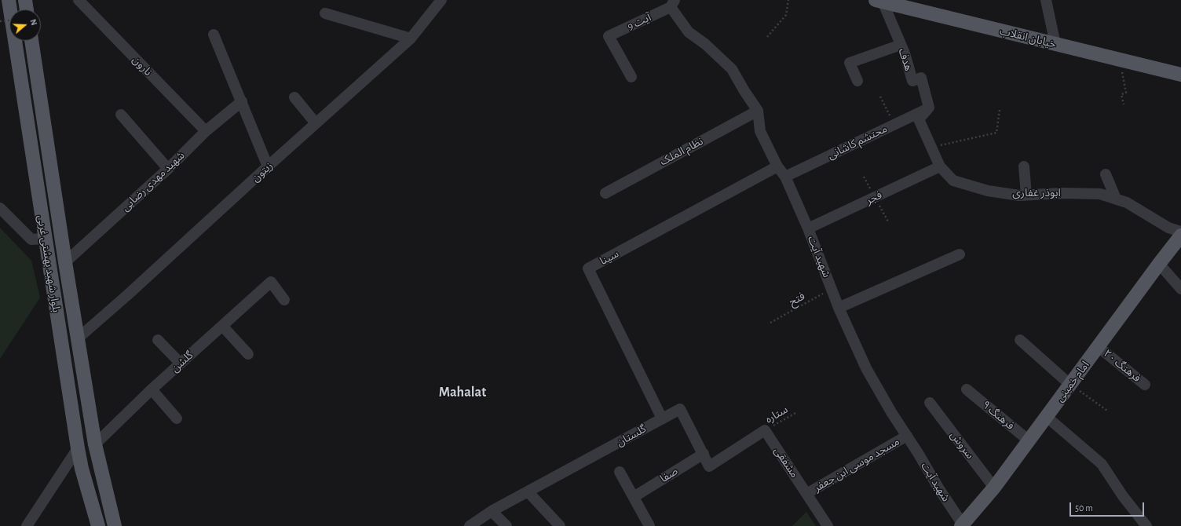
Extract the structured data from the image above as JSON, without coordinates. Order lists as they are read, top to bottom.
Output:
{
  "streets": {
    "main road": ["خیابان انقلاب", "بلوار شهید بهشتی غربی", "امام خمینی"],
    "street": [
      "آیت 9",
      "هدف",
      "نارون",
      "محتشم کاشانی",
      "نظام الملک",
      "زیتون",
      "شهید مهدی رضایی",
      "ابوذر غفاری",
      "فجر",
      "شهید آیت",
      "سینا",
      "گلشن",
      "فرهنگ ۲۰",
      "فرهنگ ۹",
      "گلستان",
      "سروش",
      "مشفقی",
      "مسجد موسی ابن جعفر",
      "صفا"
    ],
    "path": ["فتح", "ستاره"]
  },
  "crossings": [
    ["آیت 9", "شهید آیت"],
    ["خیابان انقلاب", "هدف"],
    ["هدف", "محتشم کاشانی"],
    ["هدف", "ابوذر غفاری"],
    ["نارون", "شهید مهدی رضایی"],
    ["محتشم کاشانی", "ابوذر غفاری"],
    ["محتشم کاشانی", "شهید آیت"],
    ["نظام الملک", "شهید آیت"],
    ["زیتون", "بلوار شهید بهشتی غربی"],
    ["شهید مهدی رضایی", "بلوار شهید بهشتی غربی"],
    ["ابوذر غفاری", "فجر"],
    ["فجر", "شهید آیت"],
    ["شهید آیت", "سینا"],
    ["شهید آیت", "فتح"],
    ["شهید آیت", "امام خمینی"],
    ["شهید آیت", "مسجد موسی ابن جعفر"],
    ["سینا", "گلستان"],
    ["بلوار شهید بهشتی غربی", "گلشن"],
    ["فرهنگ ۲۰", "امام خمینی"],
    ["امام خمینی", "فرهنگ ۹"],
    ["امام خمینی", "سروش"],
    ["ستاره", "گلستان"],
    ["ستاره", "مشفقی"],
    ["گلستان", "مشفقی"],
    ["گلستان", "صفا"],
    ["مشفقی", "مسجد موسی ابن جعفر"]
  ],
  "districts": ["Mahalat"],
  "scale_bar": "50 m",
  "north": "right"
}
